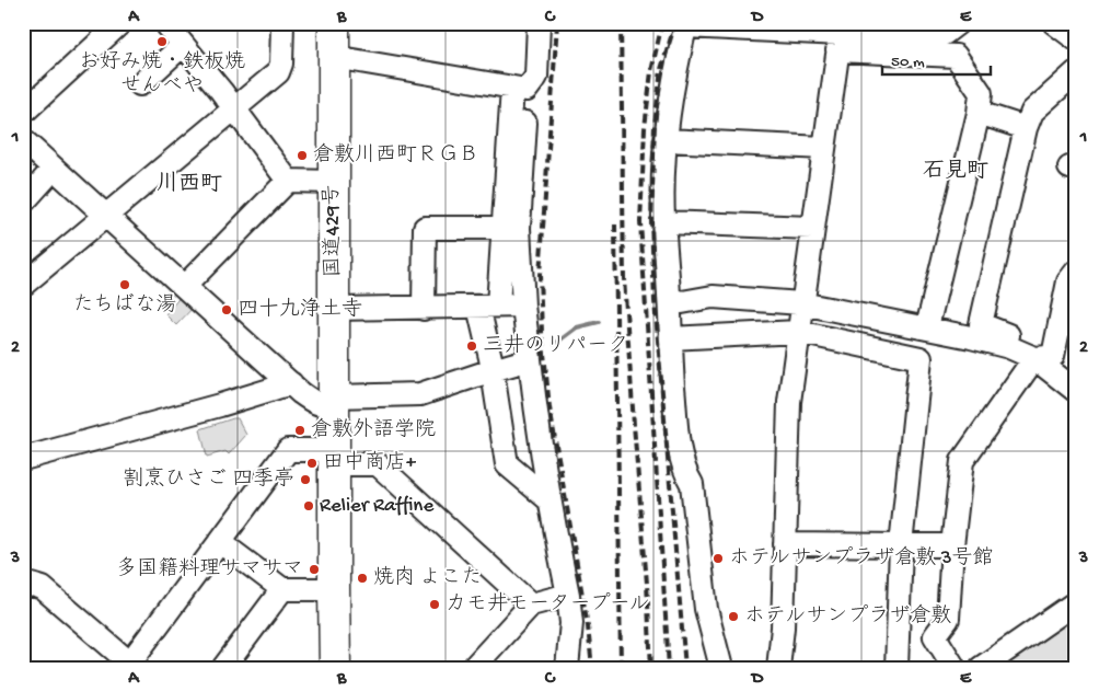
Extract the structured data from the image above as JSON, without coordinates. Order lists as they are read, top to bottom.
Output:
{
  "streets": {
    "highway": ["国道429号"]
  },
  "districts": ["石見町", "川西町"],
  "places": [
    "お好み焼・鉄板焼 せんべや",
    "倉敷川西町ＲＧＢ",
    "たちばな湯",
    "四十九浄土寺",
    "三井のリパーク",
    "倉敷外語学院",
    "田中商店+",
    "割烹ひさご 四季亭",
    "Relier Raffine",
    "ホテルサンプラザ倉敷 3号館",
    "多国籍料理サマサマ",
    "焼肉 よこた",
    "カモ井モータープール",
    "ホテルサンプラザ倉敷"
  ],
  "scale_bar": "50 m",
  "grid": {
    "columns": [
      "A",
      "B",
      "C",
      "D",
      "E"
    ],
    "rows": ["1", "2", "3"]
  }
}
